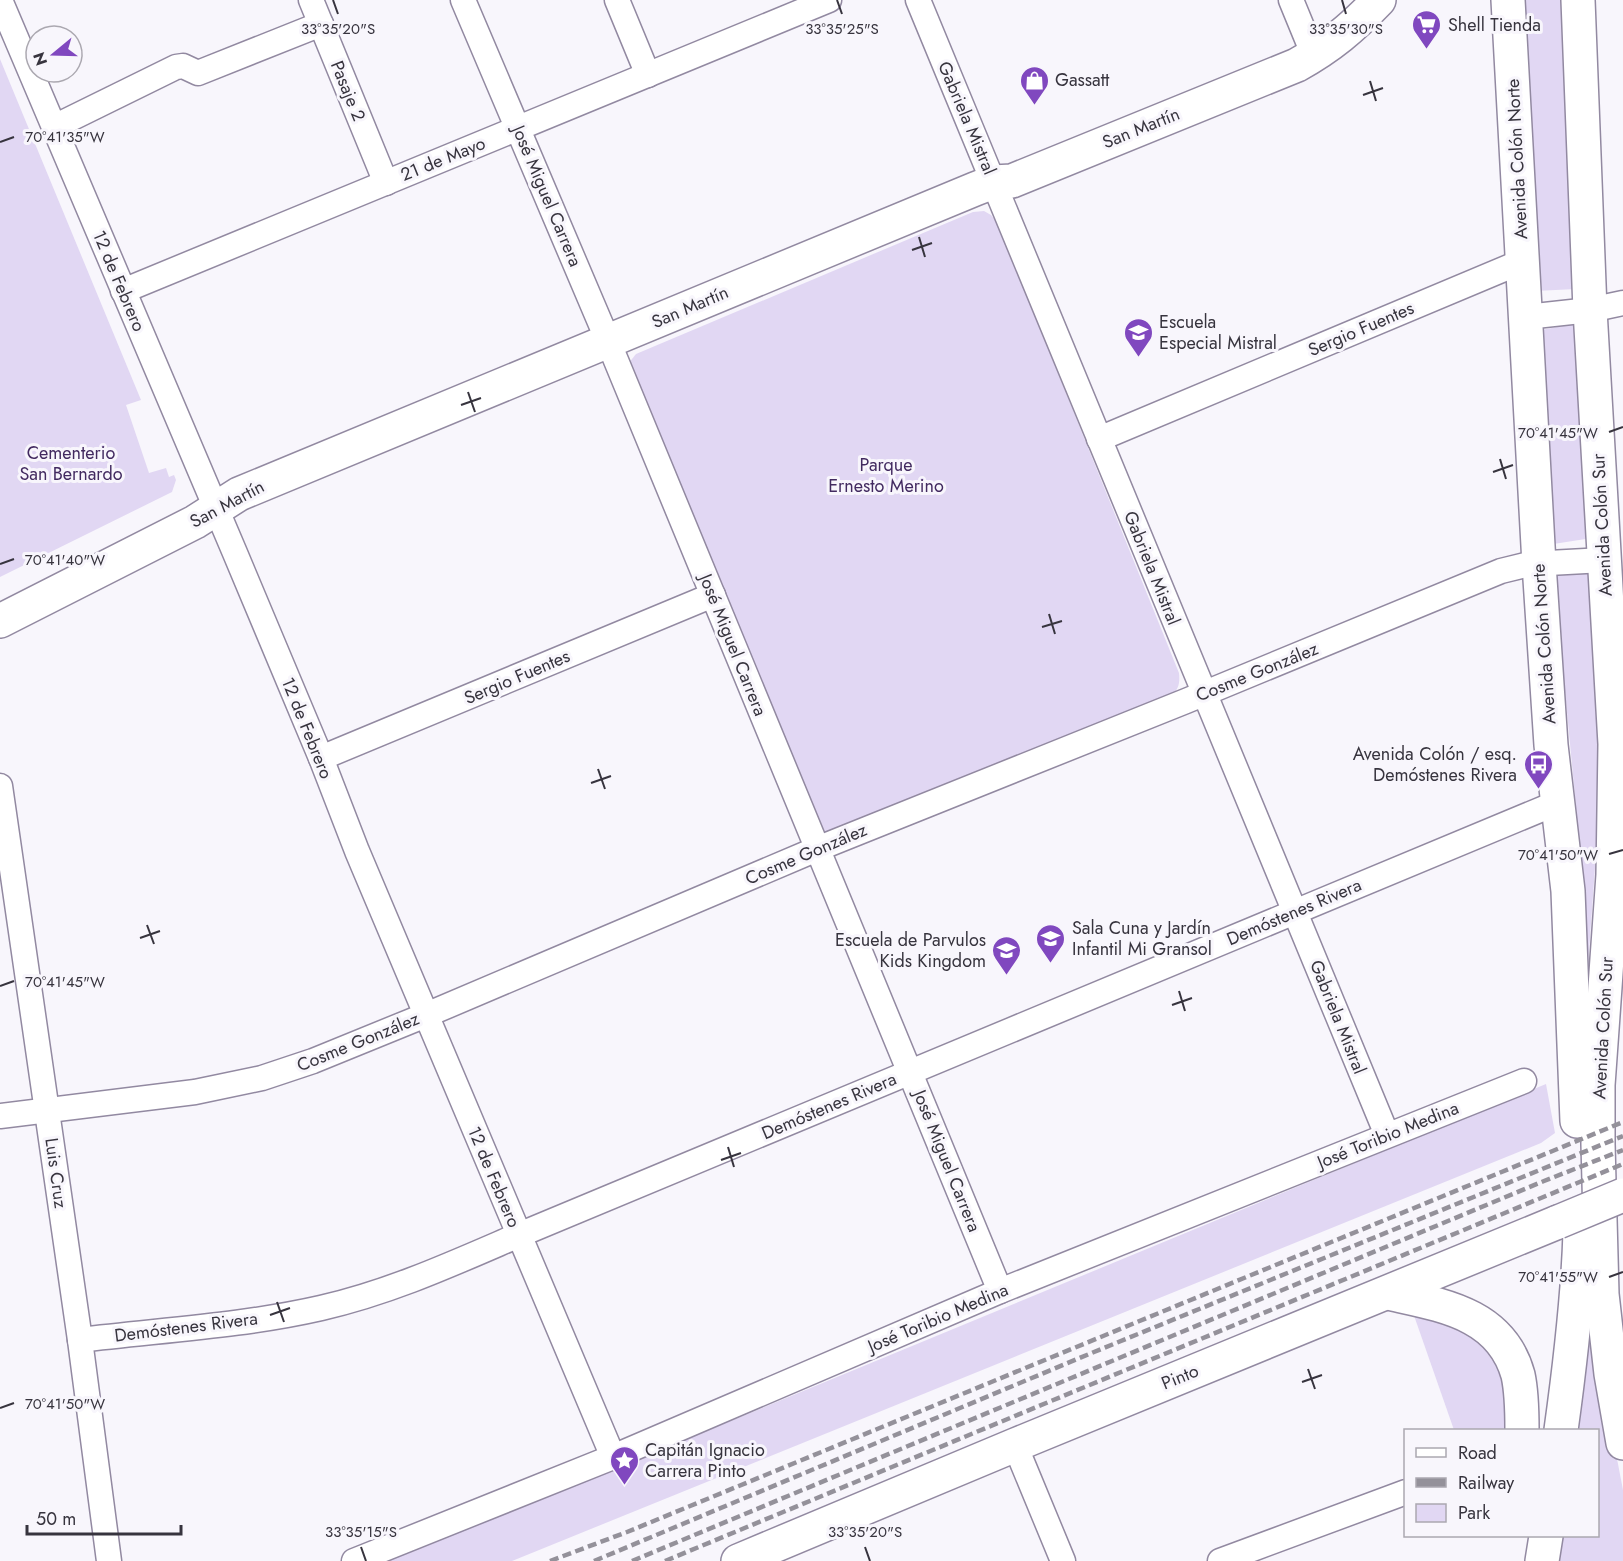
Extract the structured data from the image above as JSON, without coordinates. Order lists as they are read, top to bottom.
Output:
{
  "streets": {
    "main road": [
      "San Martín",
      "Avenida Colón Norte",
      "Avenida Colón Sur",
      "Pinto"
    ],
    "street": [
      "Pasaje 2",
      "Gabriela Mistral",
      "21 de Mayo",
      "José Miguel Carrera",
      "12 de Febrero",
      "Sergio Fuentes",
      "Cosme González",
      "Demóstenes Rivera",
      "José Toribio Medina",
      "Luis Cruz"
    ]
  },
  "crossings": [
    ["Pasaje 2", "21 de Mayo"],
    ["Gabriela Mistral", "San Martín"],
    ["Gabriela Mistral", "Sergio Fuentes"],
    ["Gabriela Mistral", "Cosme González"],
    ["Gabriela Mistral", "Demóstenes Rivera"],
    ["Gabriela Mistral", "José Toribio Medina"],
    ["San Martín", "José Miguel Carrera"],
    ["San Martín", "12 de Febrero"],
    ["21 de Mayo", "José Miguel Carrera"],
    ["21 de Mayo", "12 de Febrero"],
    ["Avenida Colón Norte", "Sergio Fuentes"],
    ["Avenida Colón Norte", "Cosme González"],
    ["Avenida Colón Norte", "Demóstenes Rivera"],
    ["José Miguel Carrera", "Sergio Fuentes"],
    ["José Miguel Carrera", "Cosme González"],
    ["José Miguel Carrera", "Demóstenes Rivera"],
    ["José Miguel Carrera", "José Toribio Medina"],
    ["12 de Febrero", "Sergio Fuentes"],
    ["12 de Febrero", "Cosme González"],
    ["12 de Febrero", "Demóstenes Rivera"],
    ["12 de Febrero", "José Toribio Medina"],
    ["Avenida Colón Sur", "Cosme González"],
    ["Cosme González", "Luis Cruz"],
    ["Demóstenes Rivera", "Luis Cruz"]
  ],
  "parks": ["Cementerio San Bernardo", "Parque Ernesto Merino"],
  "places": {
    "supermarket": ["Shell Tienda"],
    "shop": ["Gassatt"],
    "school or university": ["Escuela Especial Mistral", "Sala Cuna y Jardín Infantil Mi Gransol", "Escuela de Parvulos Kids Kingdom"],
    "bus stop": ["Avenida Colón / esq. Demóstenes Rivera"],
    "place": ["Capitán Ignacio Carrera Pinto"]
  },
  "legend": ["Road", "Railway", "Park"],
  "scale_bar": "50 m",
  "north": "left",
  "coordinates": [
    "33°35'20\"S",
    "33°35'25\"S",
    "33°35'30\"S",
    "70°41'35\"W",
    "70°41'45\"W",
    "70°41'40\"W",
    "70°41'50\"W",
    "70°41'55\"W",
    "33°35'15\"S"
  ]
}
